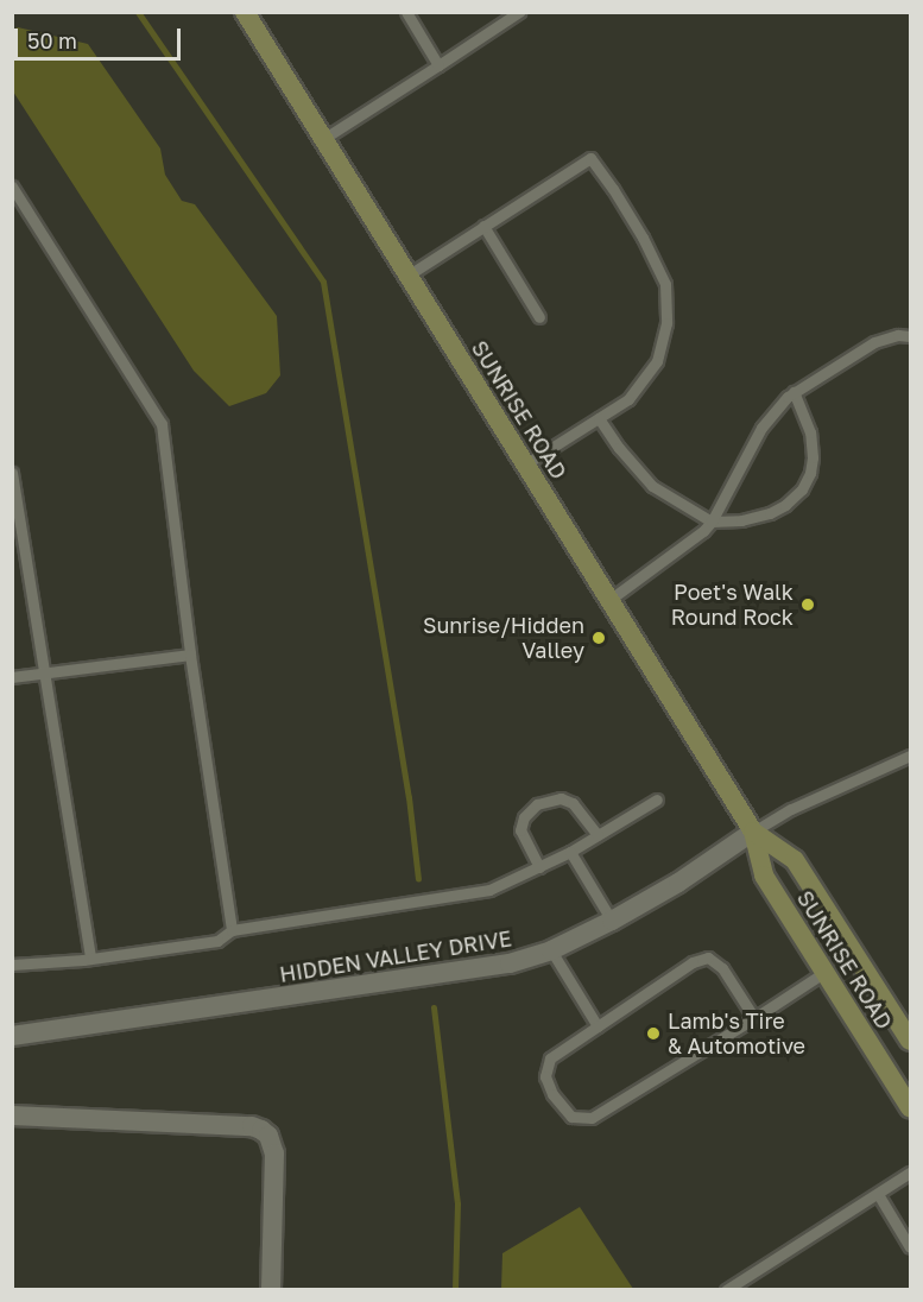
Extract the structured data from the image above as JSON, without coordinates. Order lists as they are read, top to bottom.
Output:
{
  "streets": {
    "main road": ["SUNRISE ROAD"],
    "street": ["HIDDEN VALLEY DRIVE"]
  },
  "crossings": [
    ["SUNRISE ROAD", "HIDDEN VALLEY DRIVE"]
  ],
  "places": ["Poet's Walk Round Rock", "Sunrise/Hidden Valley", "Lamb's Tire & Automotive"],
  "scale_bar": "50 m"
}
